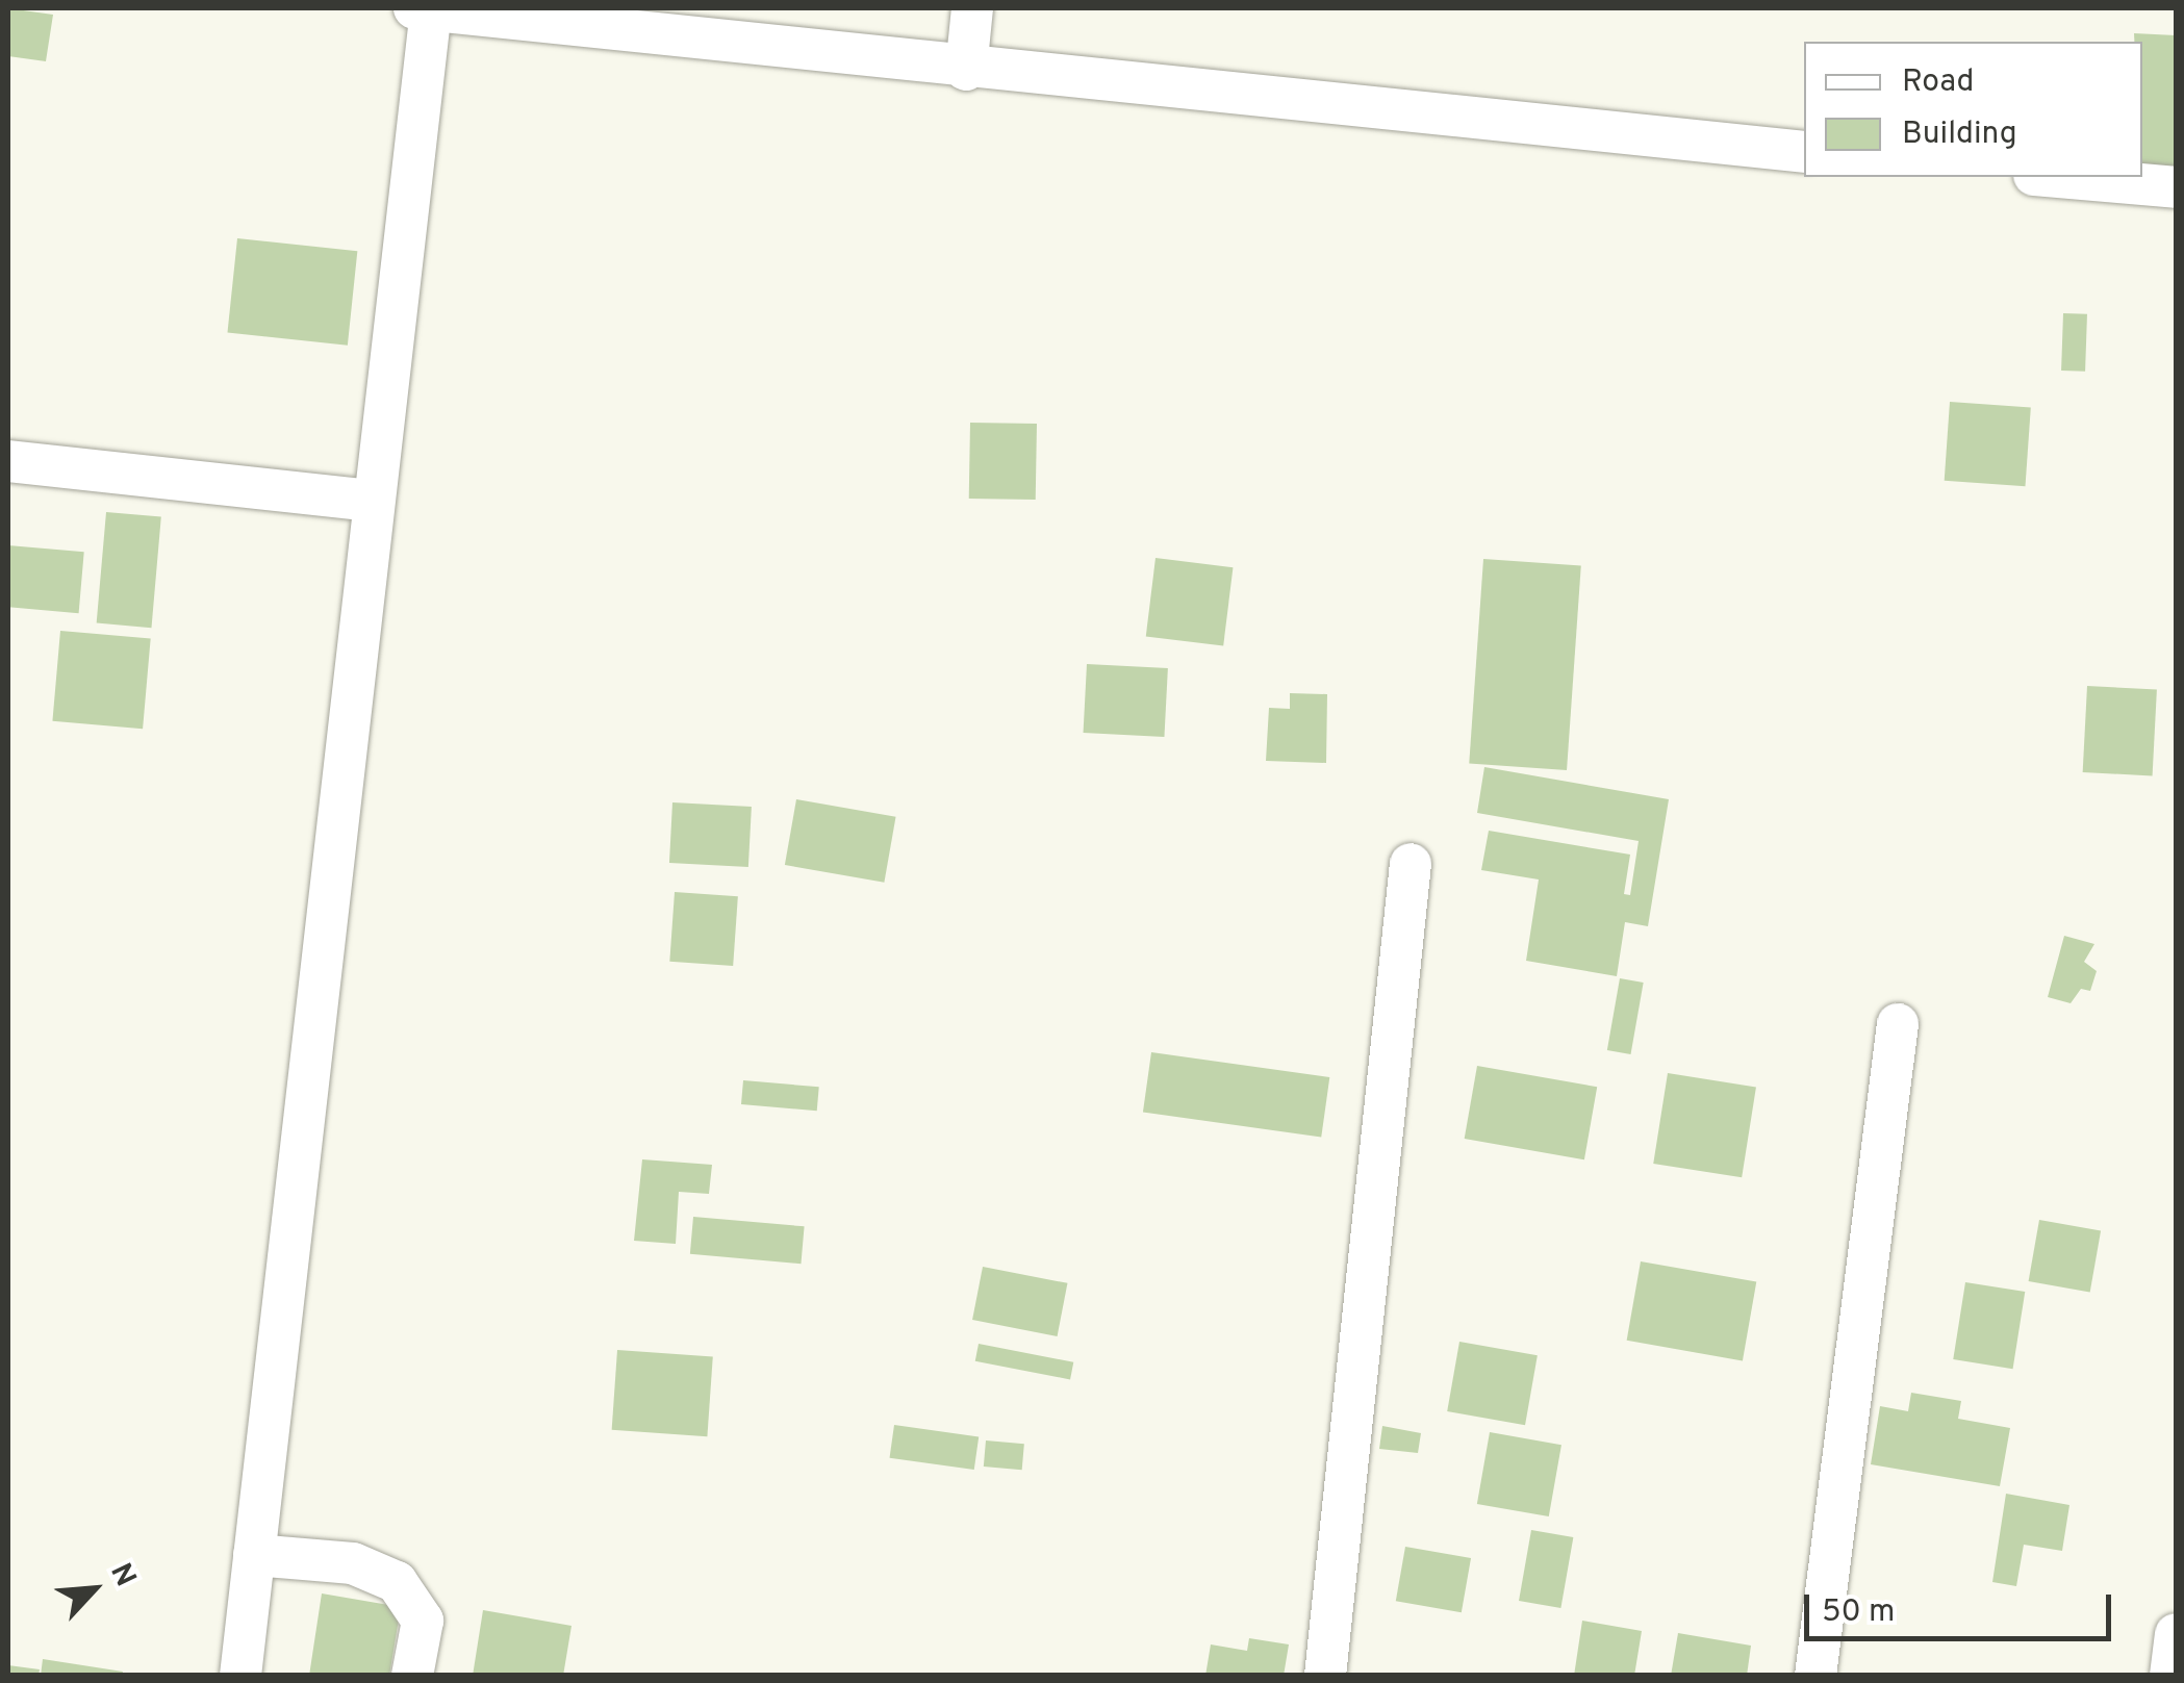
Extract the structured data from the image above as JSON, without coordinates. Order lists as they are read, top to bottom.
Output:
{
  "legend": ["Road", "Building"],
  "scale_bar": "50 m",
  "north": "top right"
}
